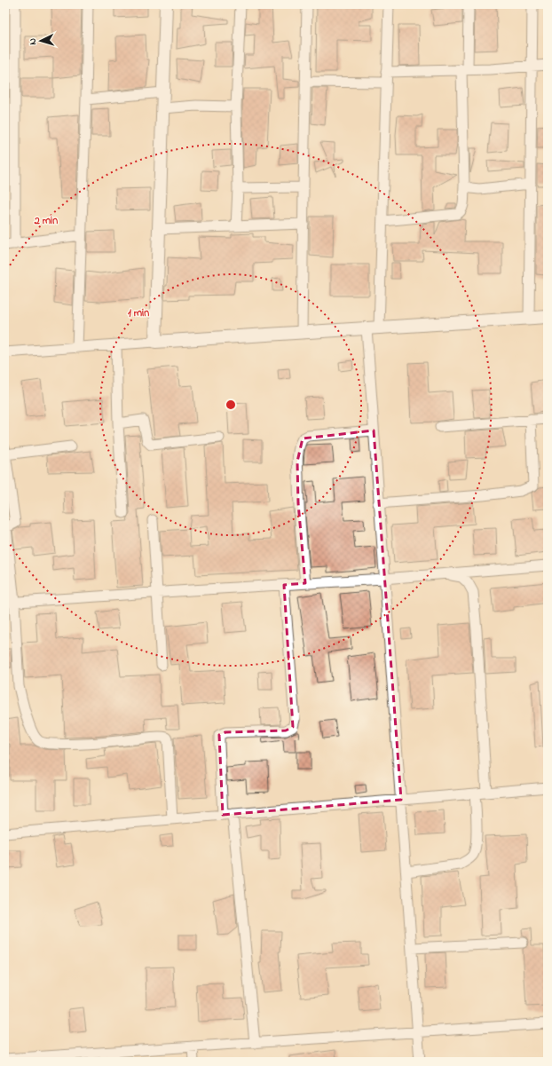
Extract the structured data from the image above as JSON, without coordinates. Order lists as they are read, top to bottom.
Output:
{
  "north": "left",
  "rings": ["2 min", "1 min"]
}
